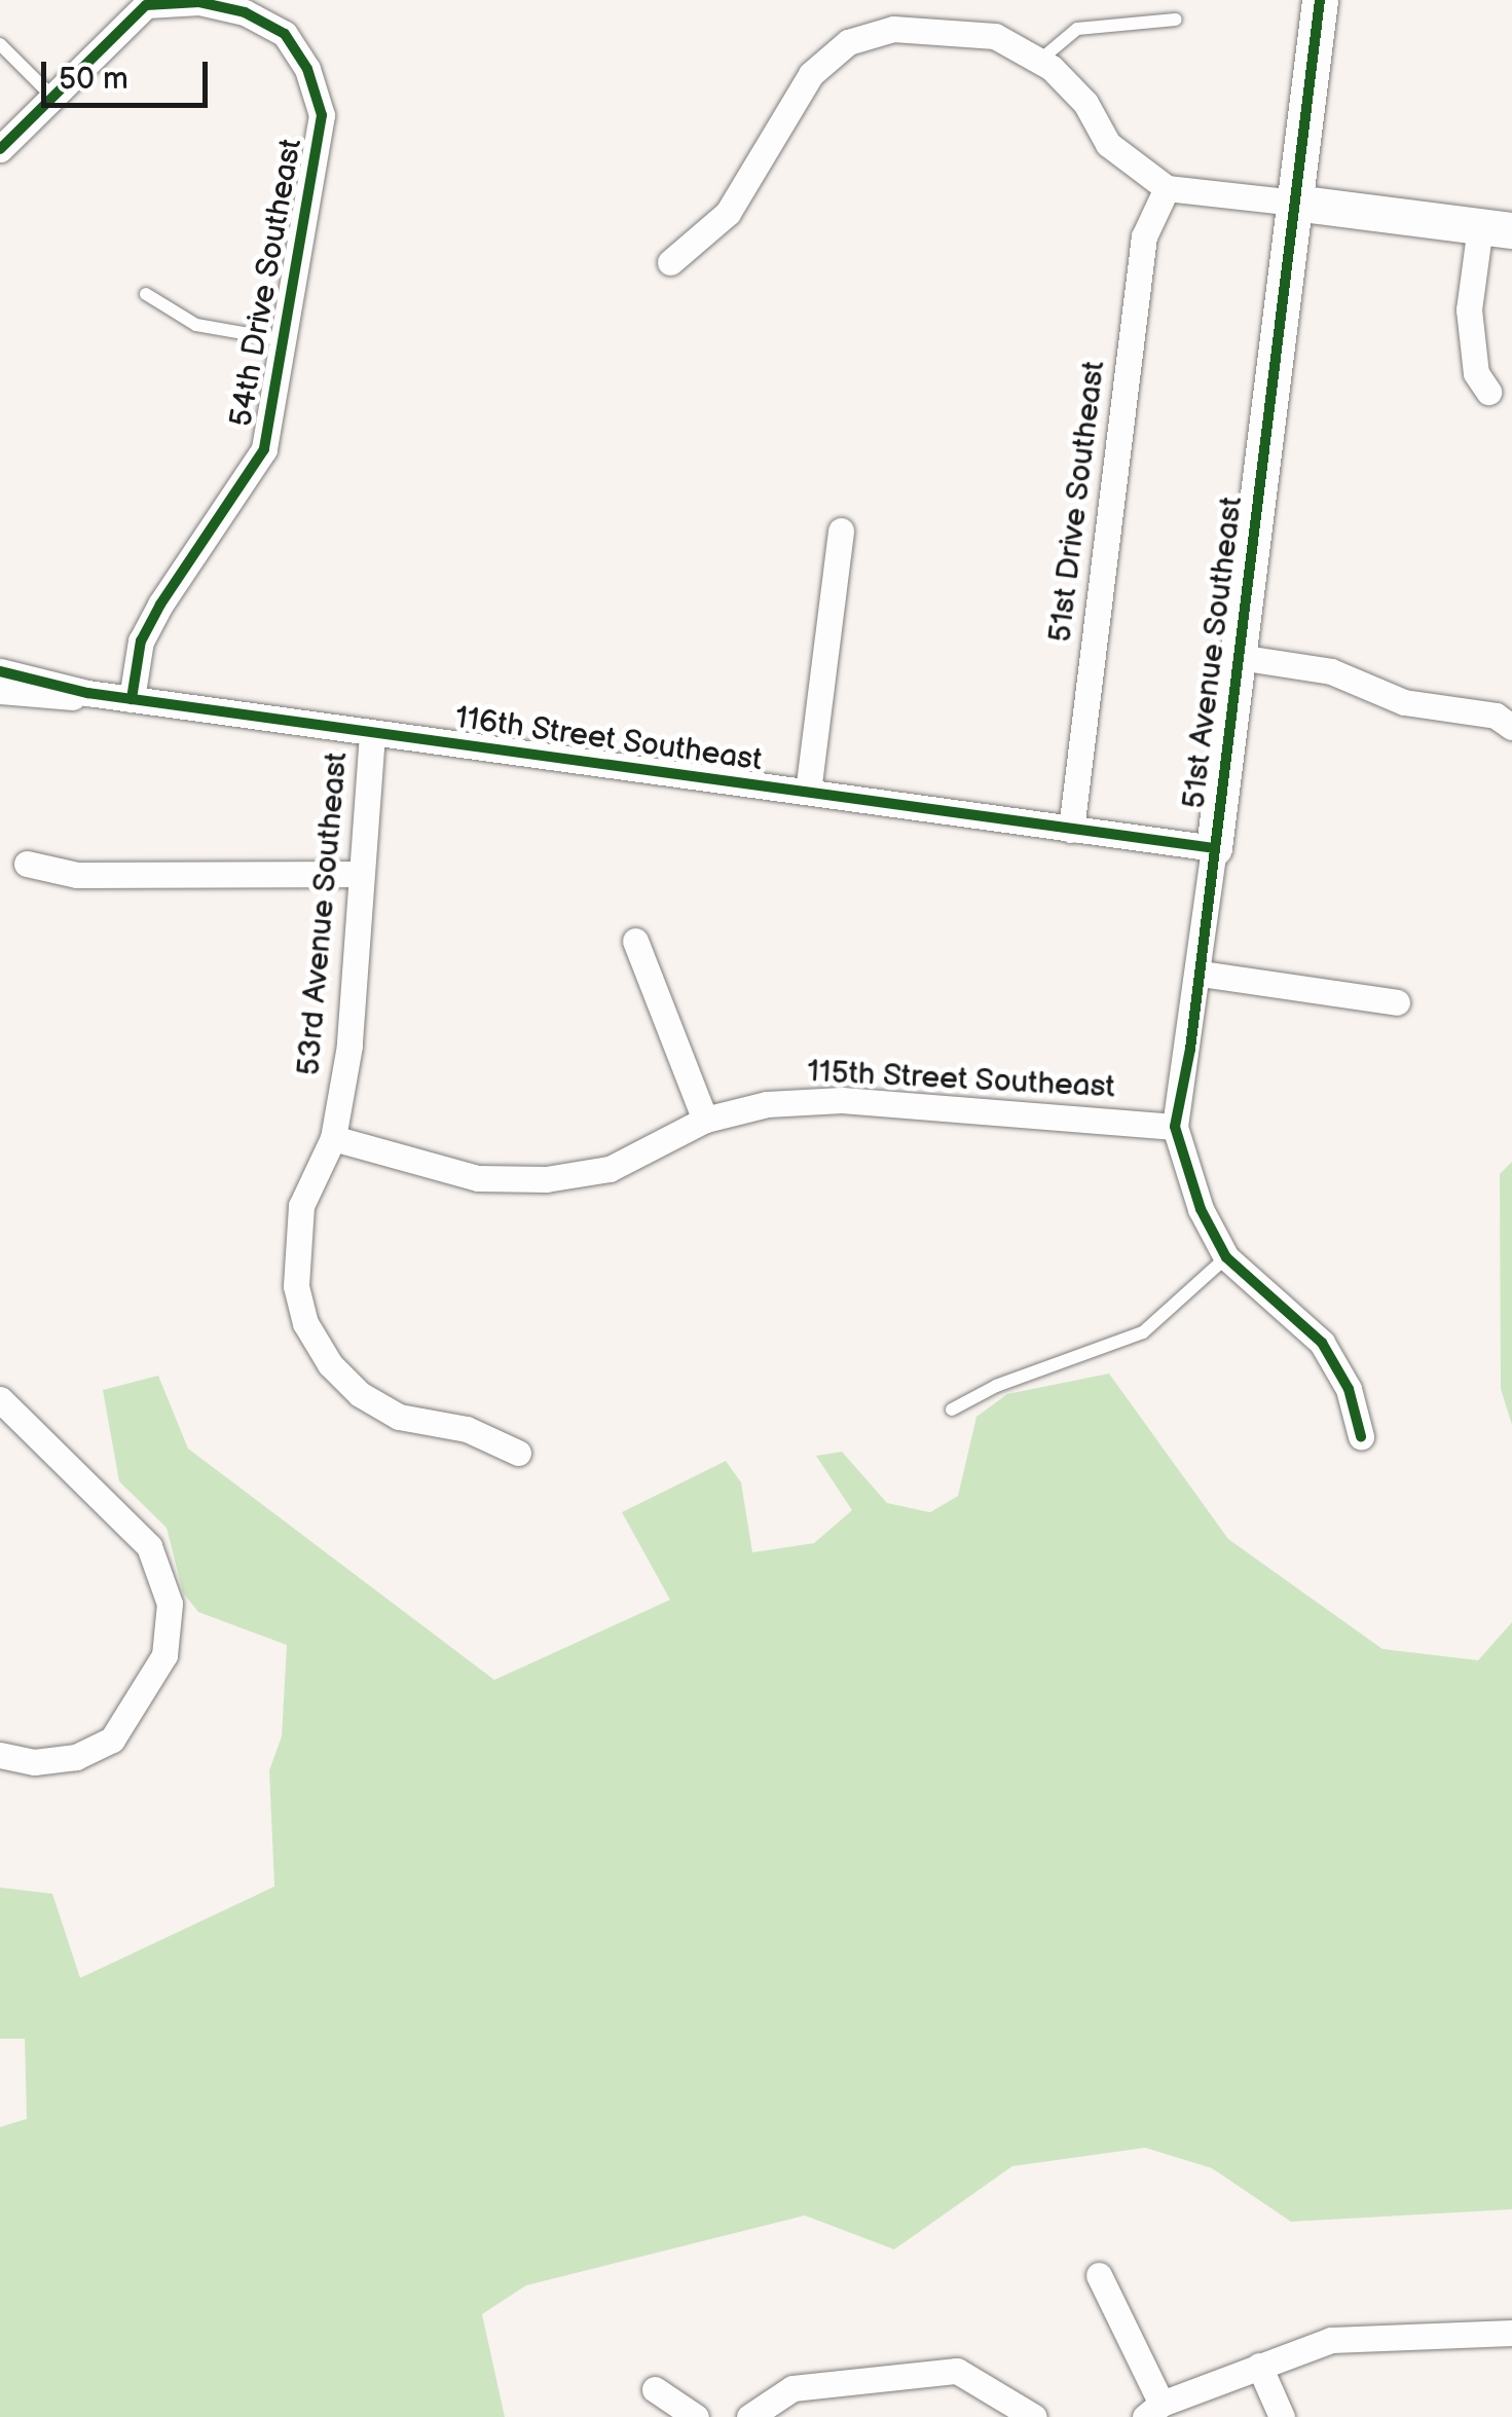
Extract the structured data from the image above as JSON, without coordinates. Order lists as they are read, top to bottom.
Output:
{
  "streets": {
    "street": [
      "54th Drive Southeast",
      "51st Drive Southeast",
      "51st Avenue Southeast",
      "116th Street Southeast",
      "53rd Avenue Southeast",
      "115th Street Southeast"
    ]
  },
  "crossings": [
    ["54th Drive Southeast", "116th Street Southeast"],
    ["51st Drive Southeast", "116th Street Southeast"],
    ["51st Avenue Southeast", "116th Street Southeast"],
    ["51st Avenue Southeast", "115th Street Southeast"],
    ["116th Street Southeast", "53rd Avenue Southeast"],
    ["53rd Avenue Southeast", "115th Street Southeast"]
  ],
  "scale_bar": "50 m"
}
